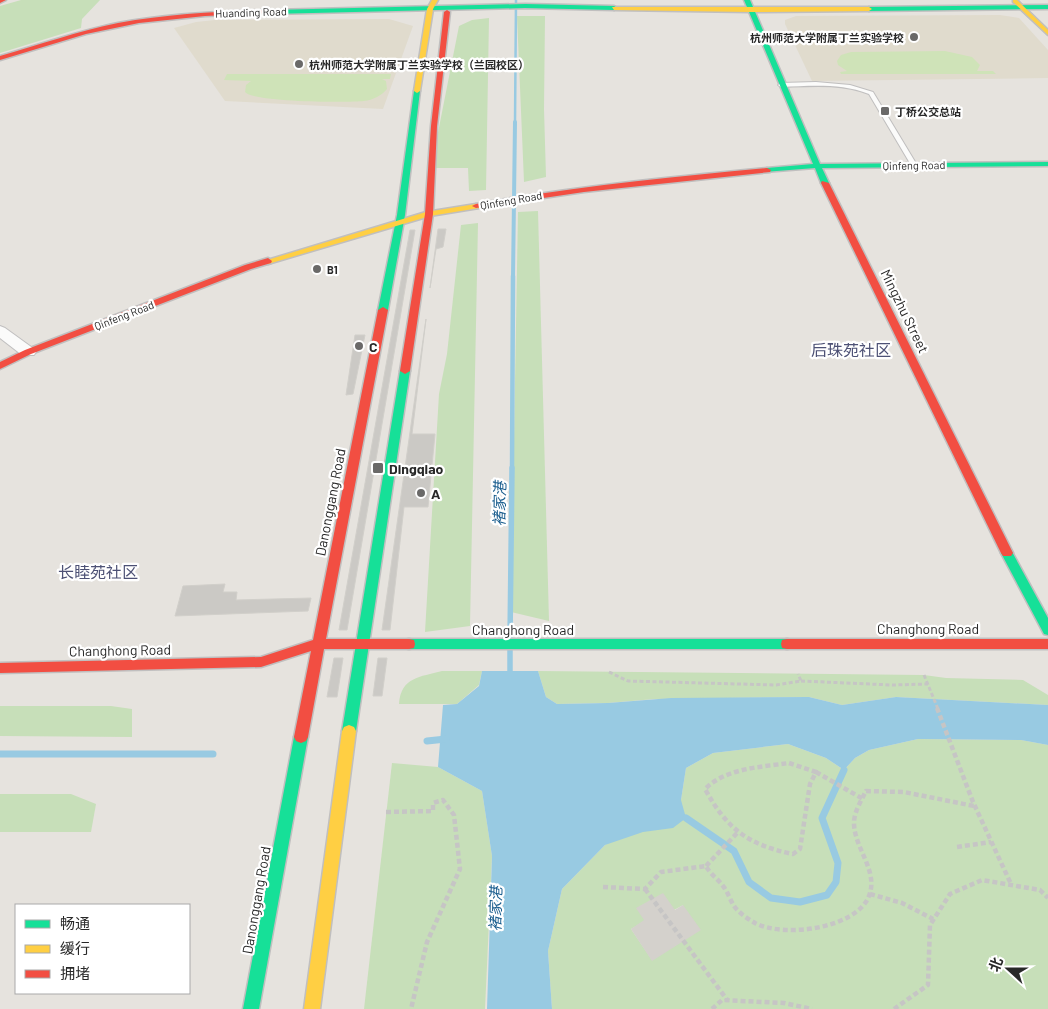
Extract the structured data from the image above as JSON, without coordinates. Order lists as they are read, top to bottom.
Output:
{
  "streets": {
    "main road": [
      "Huanding Road",
      "Qinfeng Road",
      "Mingzhu Street",
      "Danonggang Road",
      "Changhong Road"
    ]
  },
  "crossings": [
    ["Huanding Road", "Mingzhu Street"],
    ["Huanding Road", "Danonggang Road"],
    ["Qinfeng Road", "Mingzhu Street"],
    ["Qinfeng Road", "Danonggang Road"],
    ["Danonggang Road", "Changhong Road"]
  ],
  "districts": ["后珠苑社区", "长睦苑社区"],
  "water": ["褚家港"],
  "places": {
    "other": [
      "杭州师范大学附属丁兰实验学校",
      "杭州师范大学附属丁兰实验学校（兰园校区）",
      "B1",
      "C",
      "A"
    ],
    "transit": ["丁桥公交总站", "Dingqiao"]
  },
  "legend": ["畅通", "缓行", "拥堵"],
  "north": "left"
}
